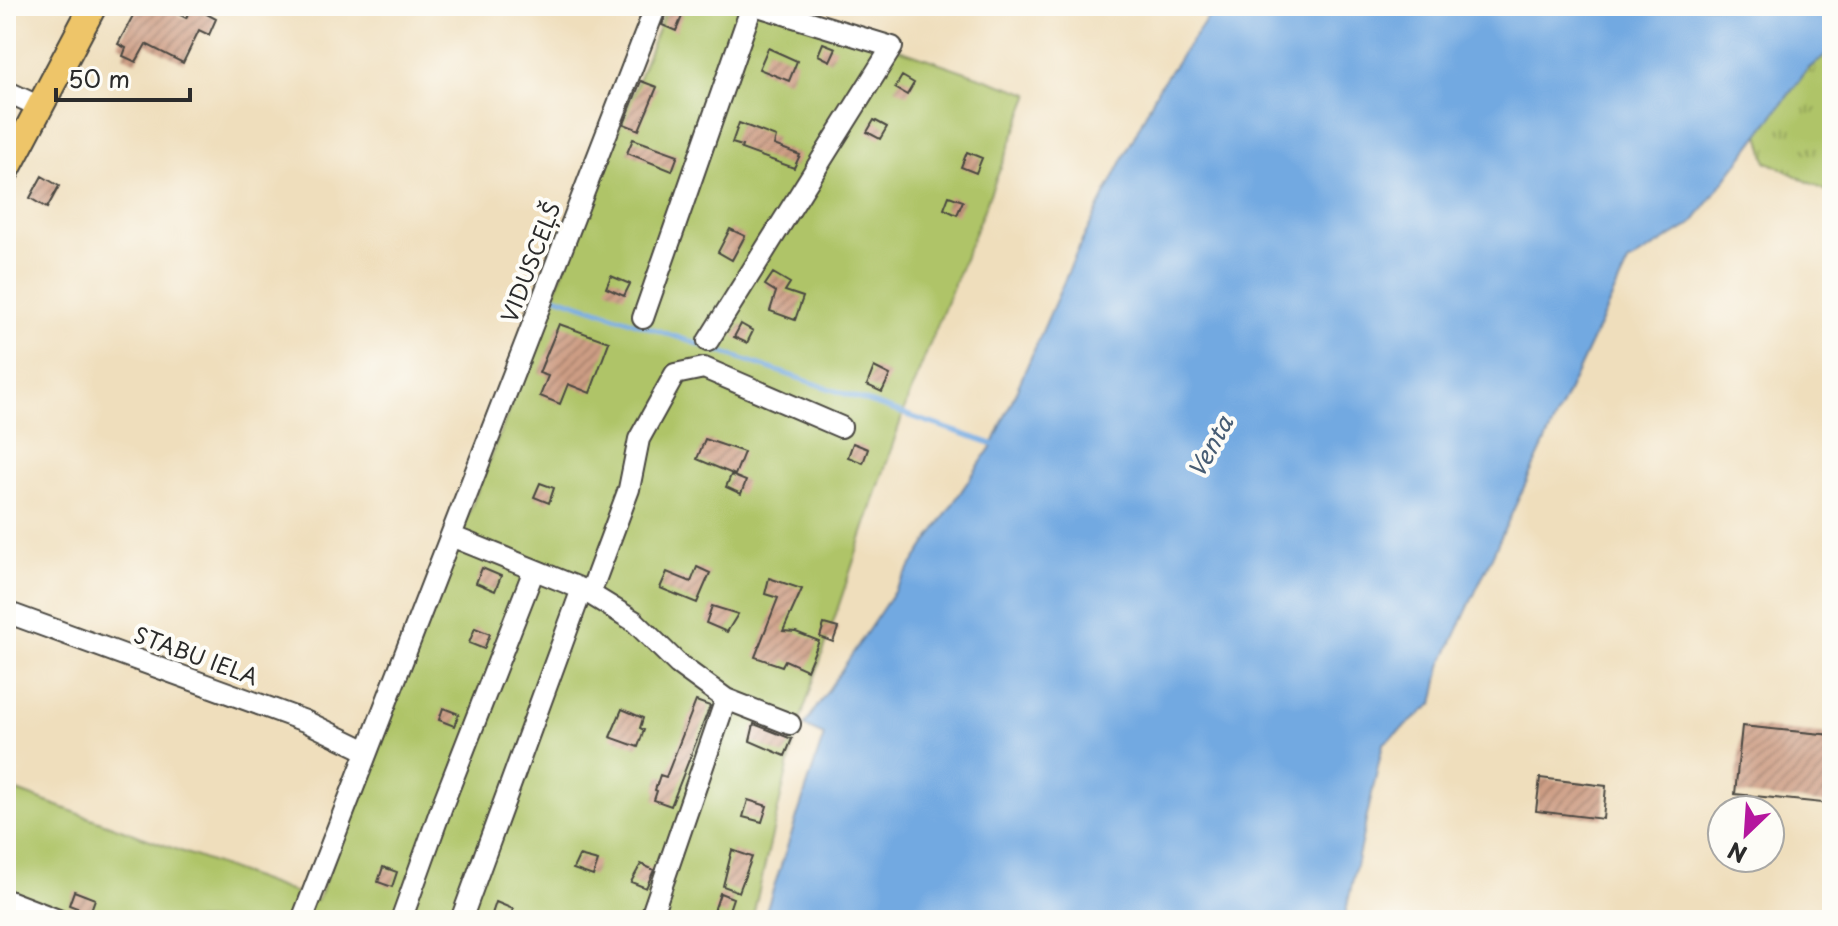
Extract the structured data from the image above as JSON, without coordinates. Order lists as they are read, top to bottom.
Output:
{
  "streets": {
    "street": ["VIDUSCEĻŠ", "STABU IELA"]
  },
  "crossings": [
    ["VIDUSCEĻŠ", "STABU IELA"]
  ],
  "water": ["Venta"],
  "scale_bar": "50 m",
  "north": "bottom left"
}
